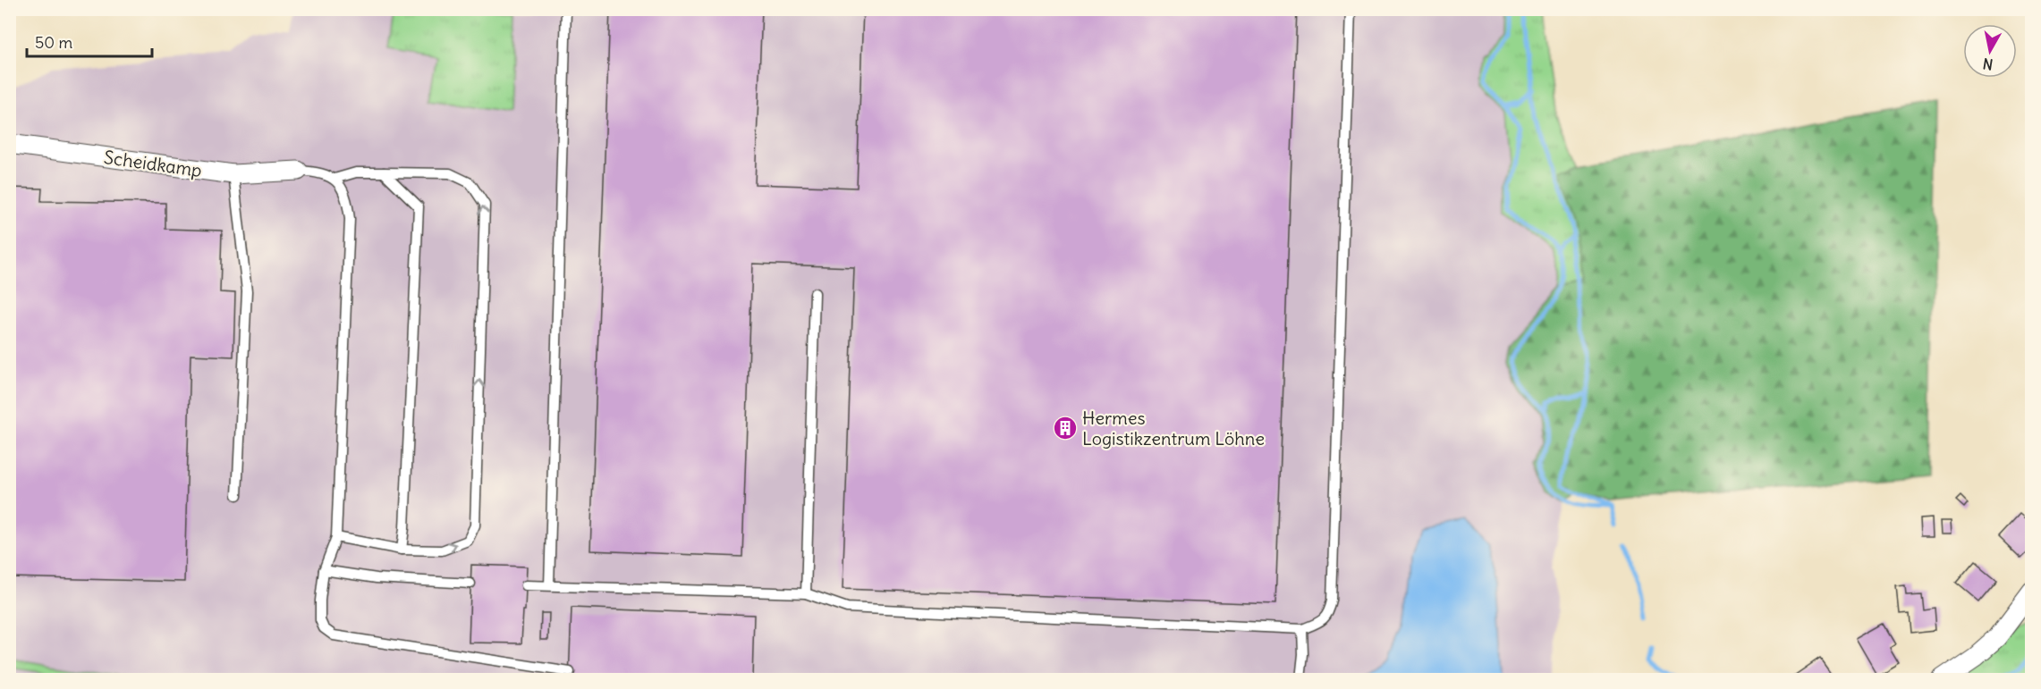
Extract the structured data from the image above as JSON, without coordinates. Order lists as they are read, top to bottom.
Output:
{
  "streets": {
    "street": ["Scheidkamp"]
  },
  "places": {
    "building": ["Hermes Logistikzentrum Löhne"]
  },
  "scale_bar": "50 m",
  "north": "bottom"
}
